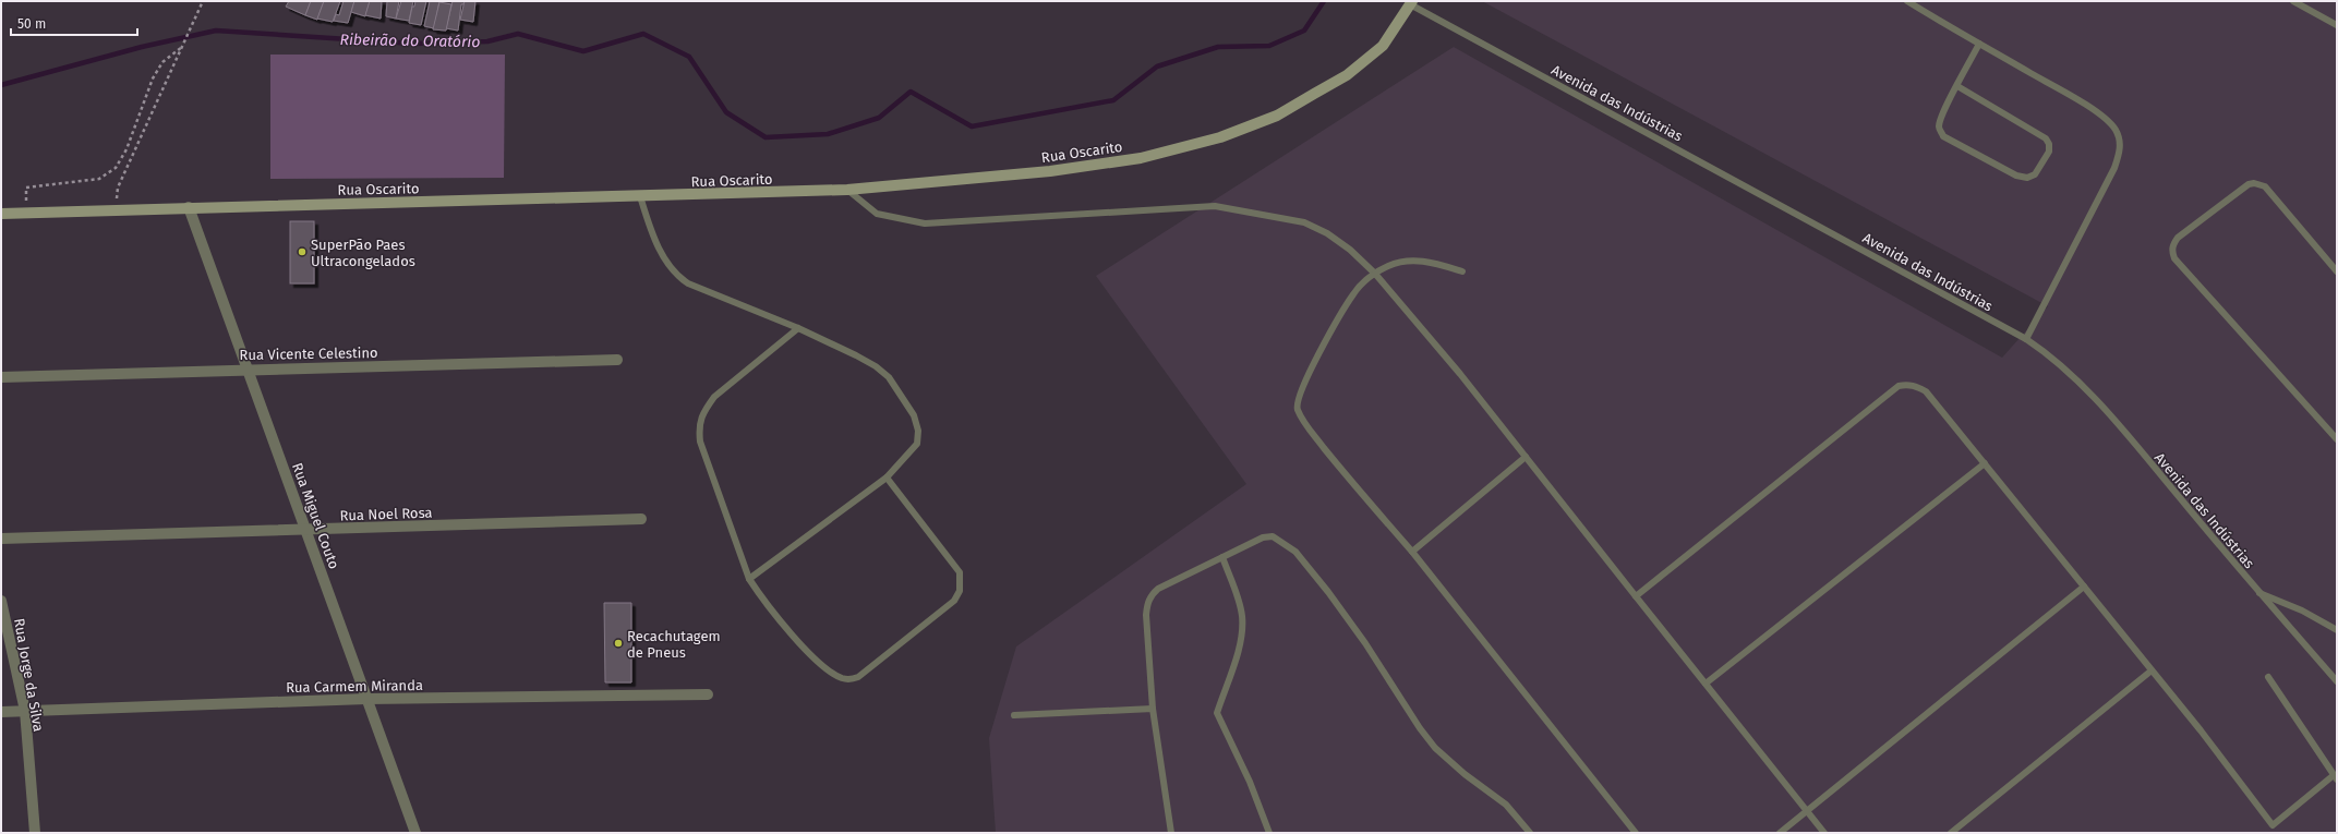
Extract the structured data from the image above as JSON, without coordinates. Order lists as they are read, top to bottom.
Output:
{
  "streets": {
    "main road": ["Rua Oscarito"],
    "street": [
      "Rua Vicente Celestino",
      "Rua Noel Rosa",
      "Rua Miguel Couto",
      "Rua Jorge da Silva",
      "Rua Carmem Miranda"
    ],
    "lane": ["Avenida das Indústrias"]
  },
  "crossings": [
    ["Avenida das Indústrias", "Rua Oscarito"],
    ["Rua Oscarito", "Rua Miguel Couto"],
    ["Rua Vicente Celestino", "Rua Miguel Couto"],
    ["Rua Noel Rosa", "Rua Miguel Couto"],
    ["Rua Miguel Couto", "Rua Carmem Miranda"],
    ["Rua Jorge da Silva", "Rua Carmem Miranda"]
  ],
  "water": ["Ribeirão do Oratório"],
  "places": ["SuperPão Paes Ultracongelados", "Recachutagem de Pneus"],
  "scale_bar": "50 m"
}
